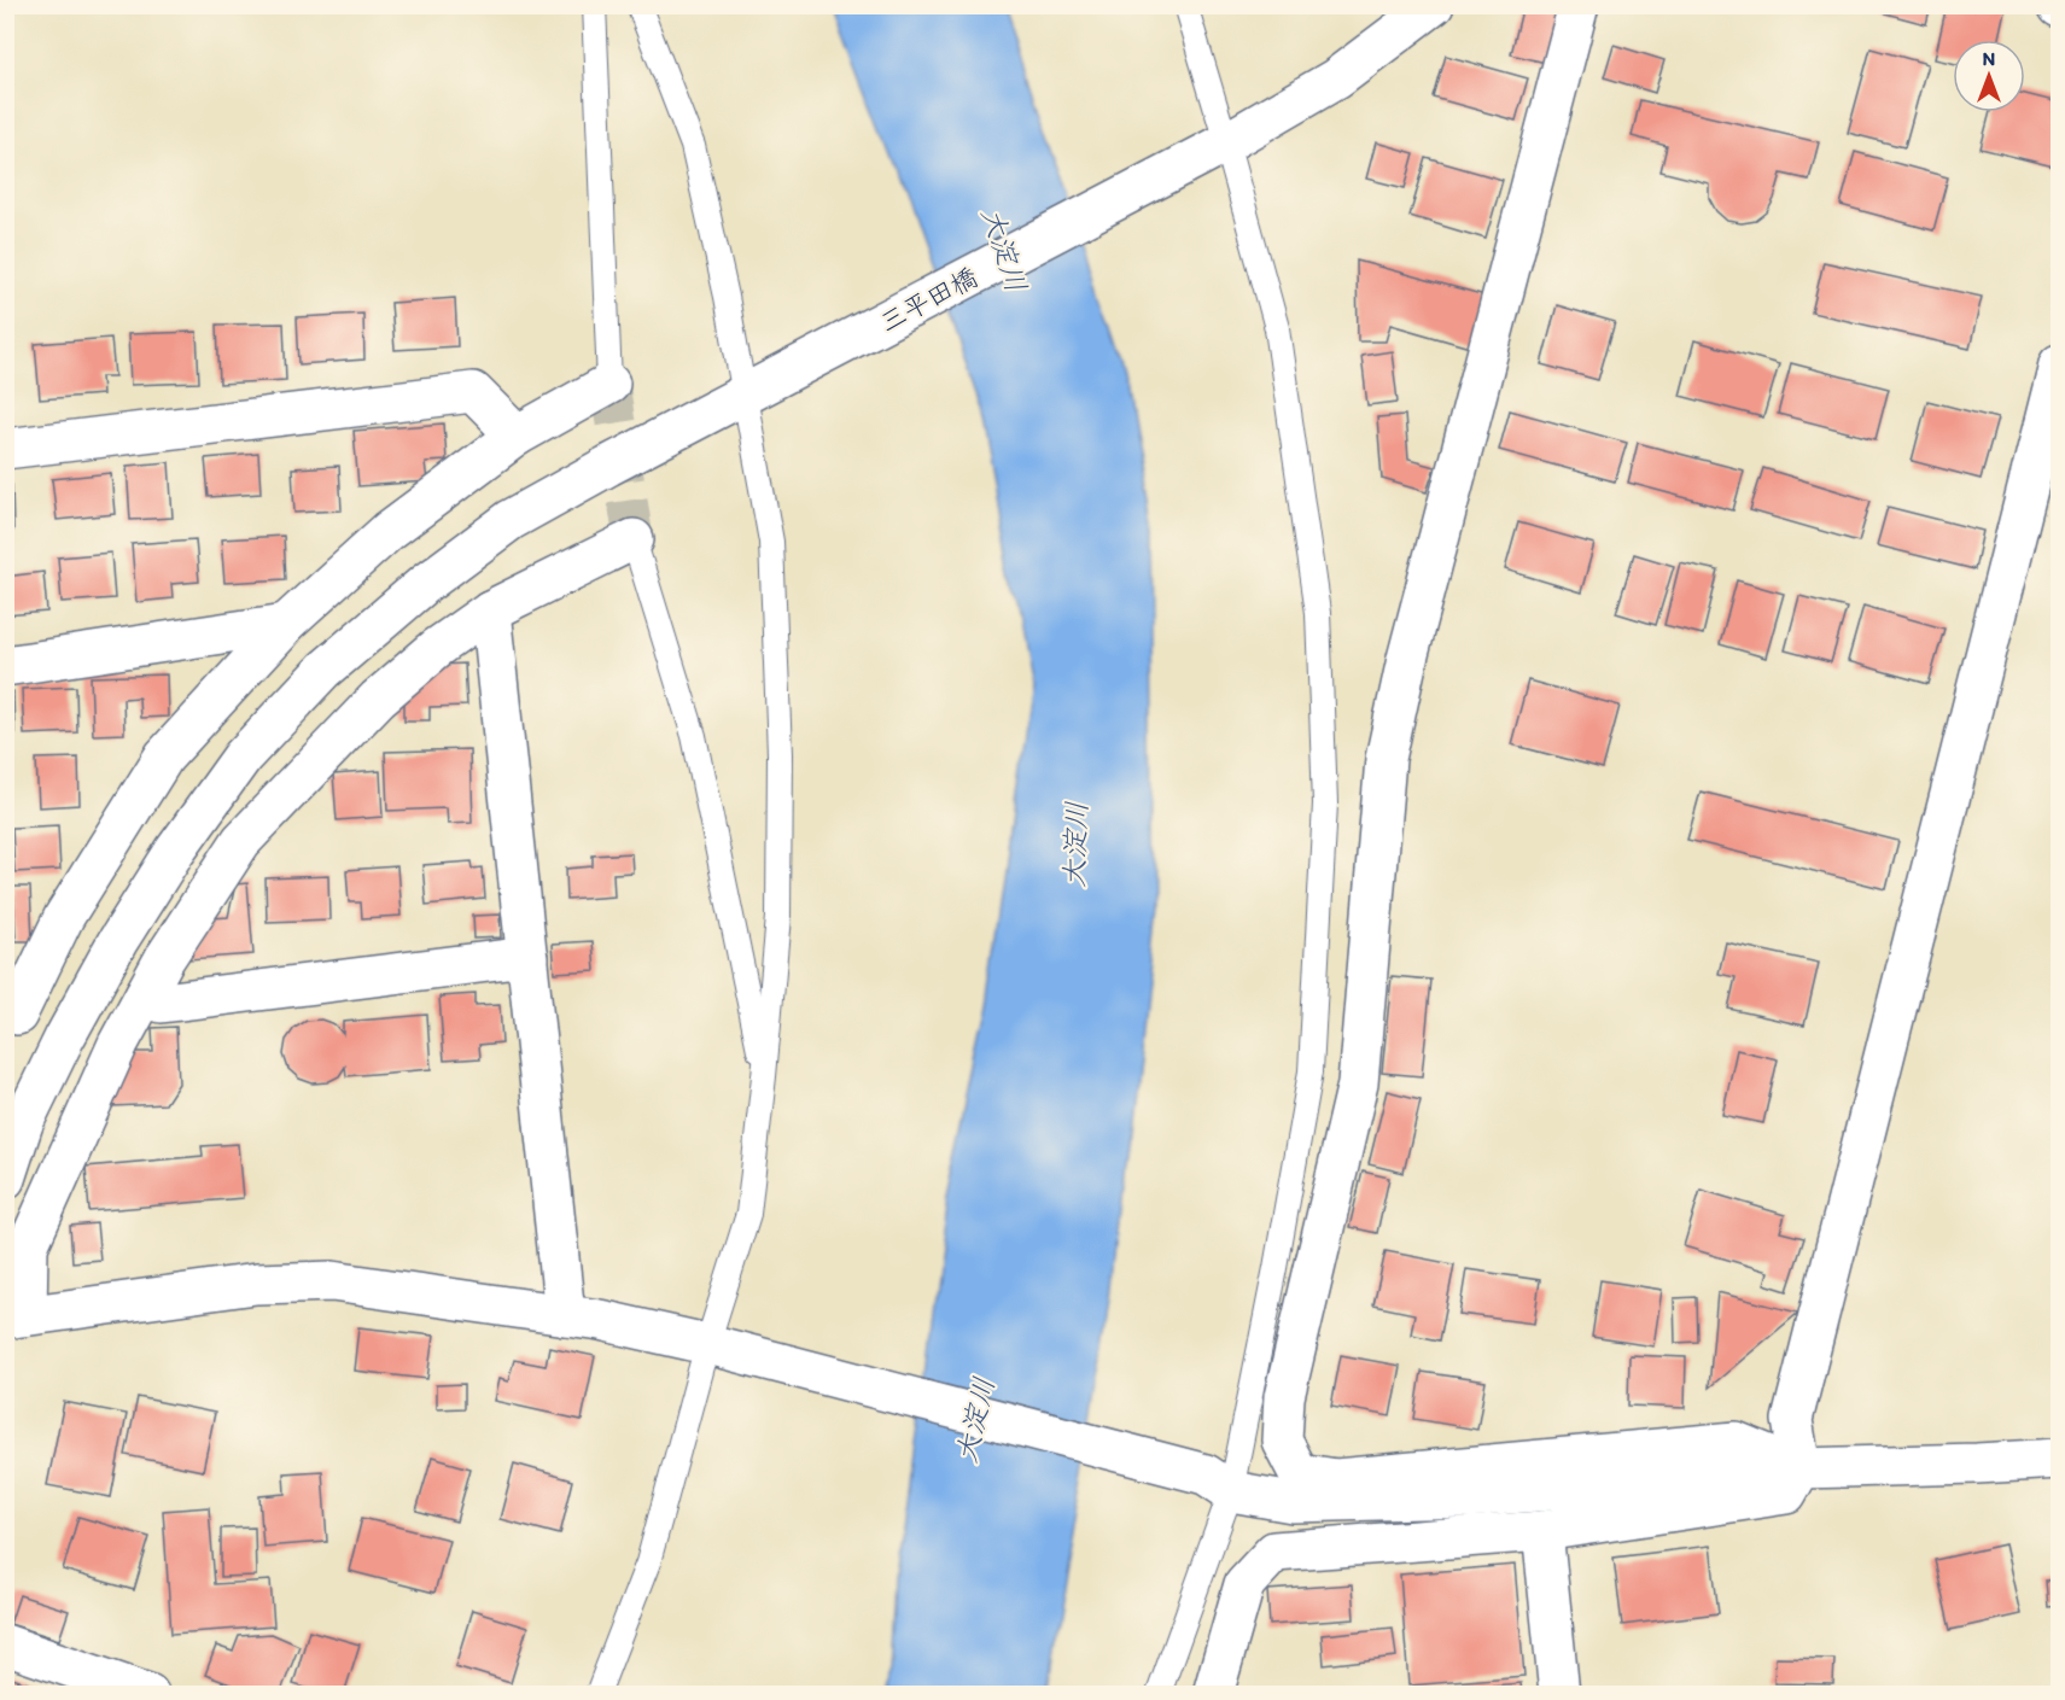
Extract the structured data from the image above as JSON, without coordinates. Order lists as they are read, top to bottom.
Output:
{
  "streets": {
    "street": ["三平田橋"]
  },
  "water": ["大淀川"],
  "north": "top"
}
